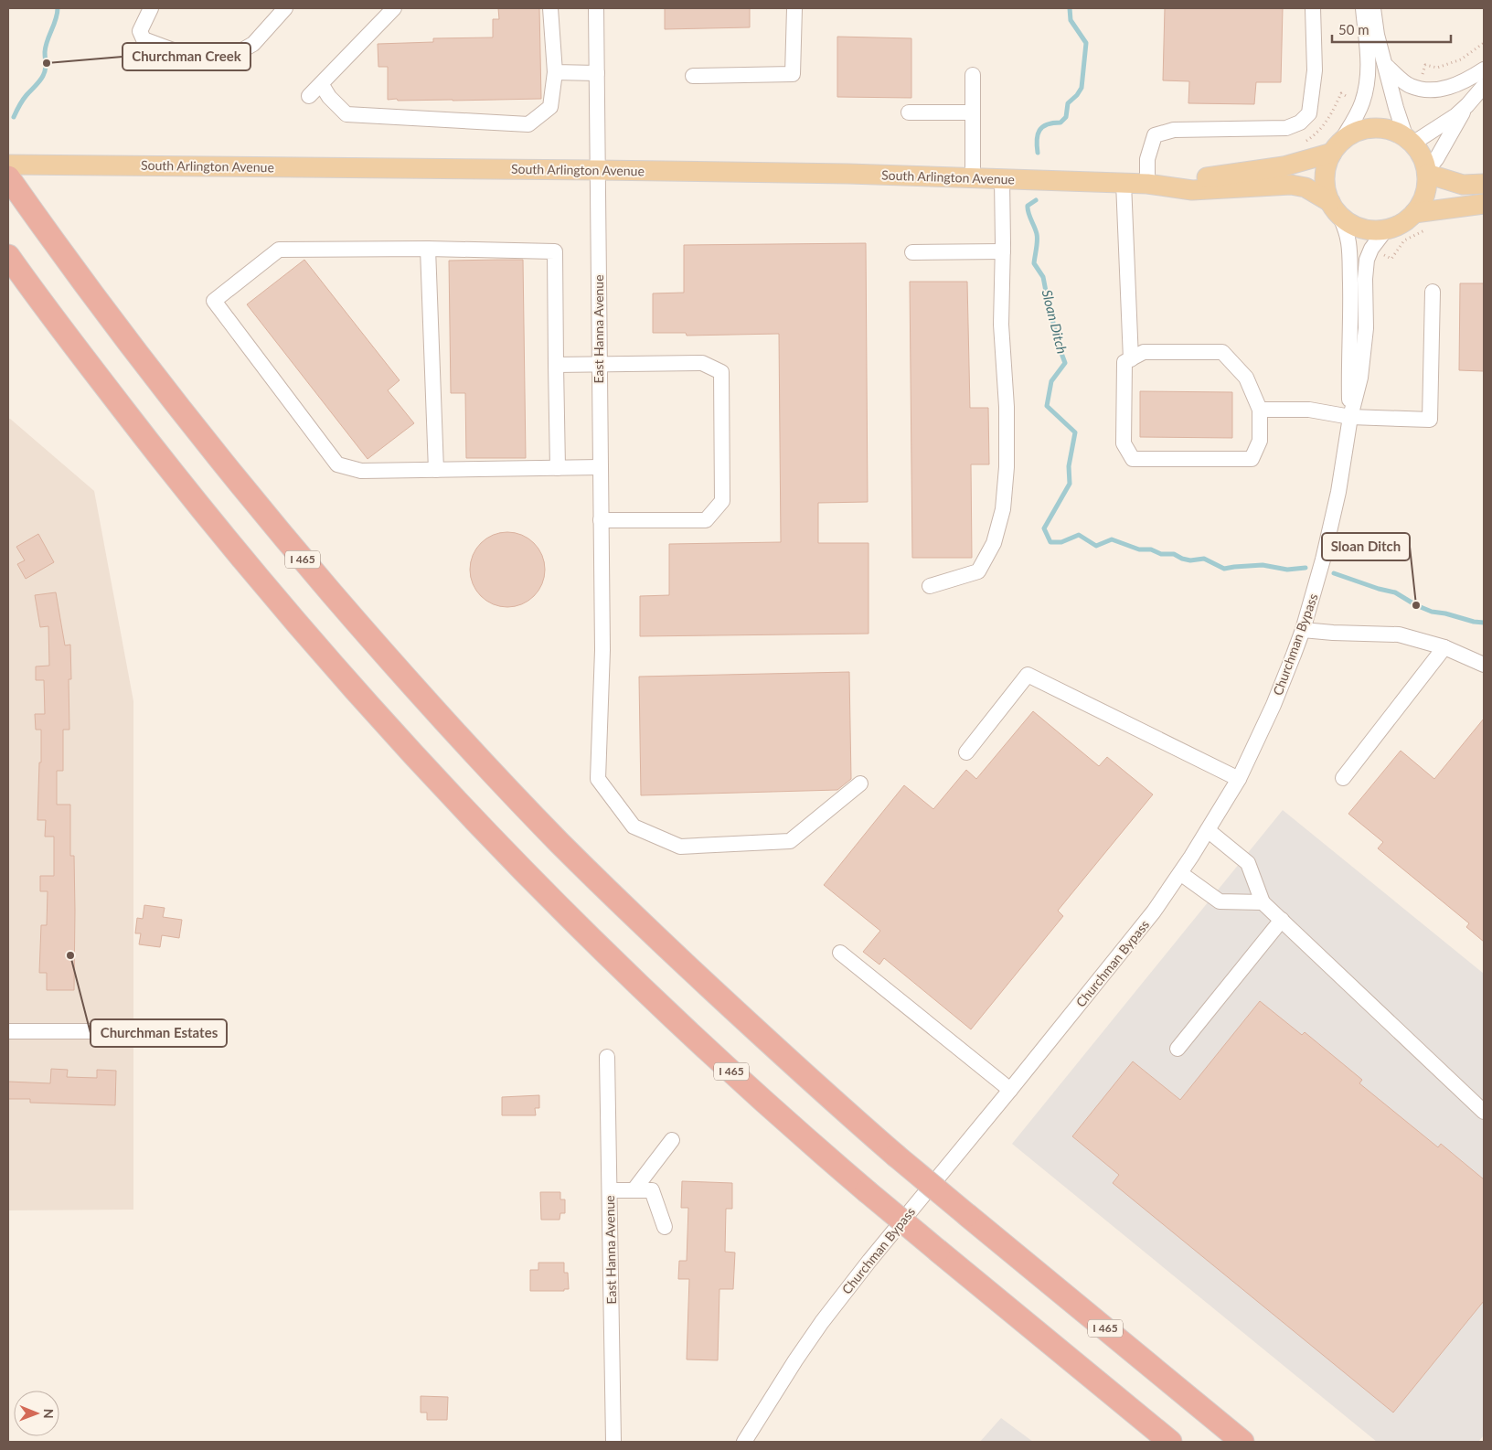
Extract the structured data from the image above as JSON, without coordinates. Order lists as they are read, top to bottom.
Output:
{
  "streets": {
    "highway": ["I 465"],
    "main road": ["South Arlington Avenue"],
    "street": ["East Hanna Avenue", "Churchman Bypass"]
  },
  "crossings": [
    ["South Arlington Avenue", "East Hanna Avenue"],
    ["South Arlington Avenue", "Churchman Bypass"]
  ],
  "water": ["Sloan Ditch"],
  "places": ["Churchman Creek", "Sloan Ditch", "Churchman Estates"],
  "scale_bar": "50 m",
  "north": "right"
}
